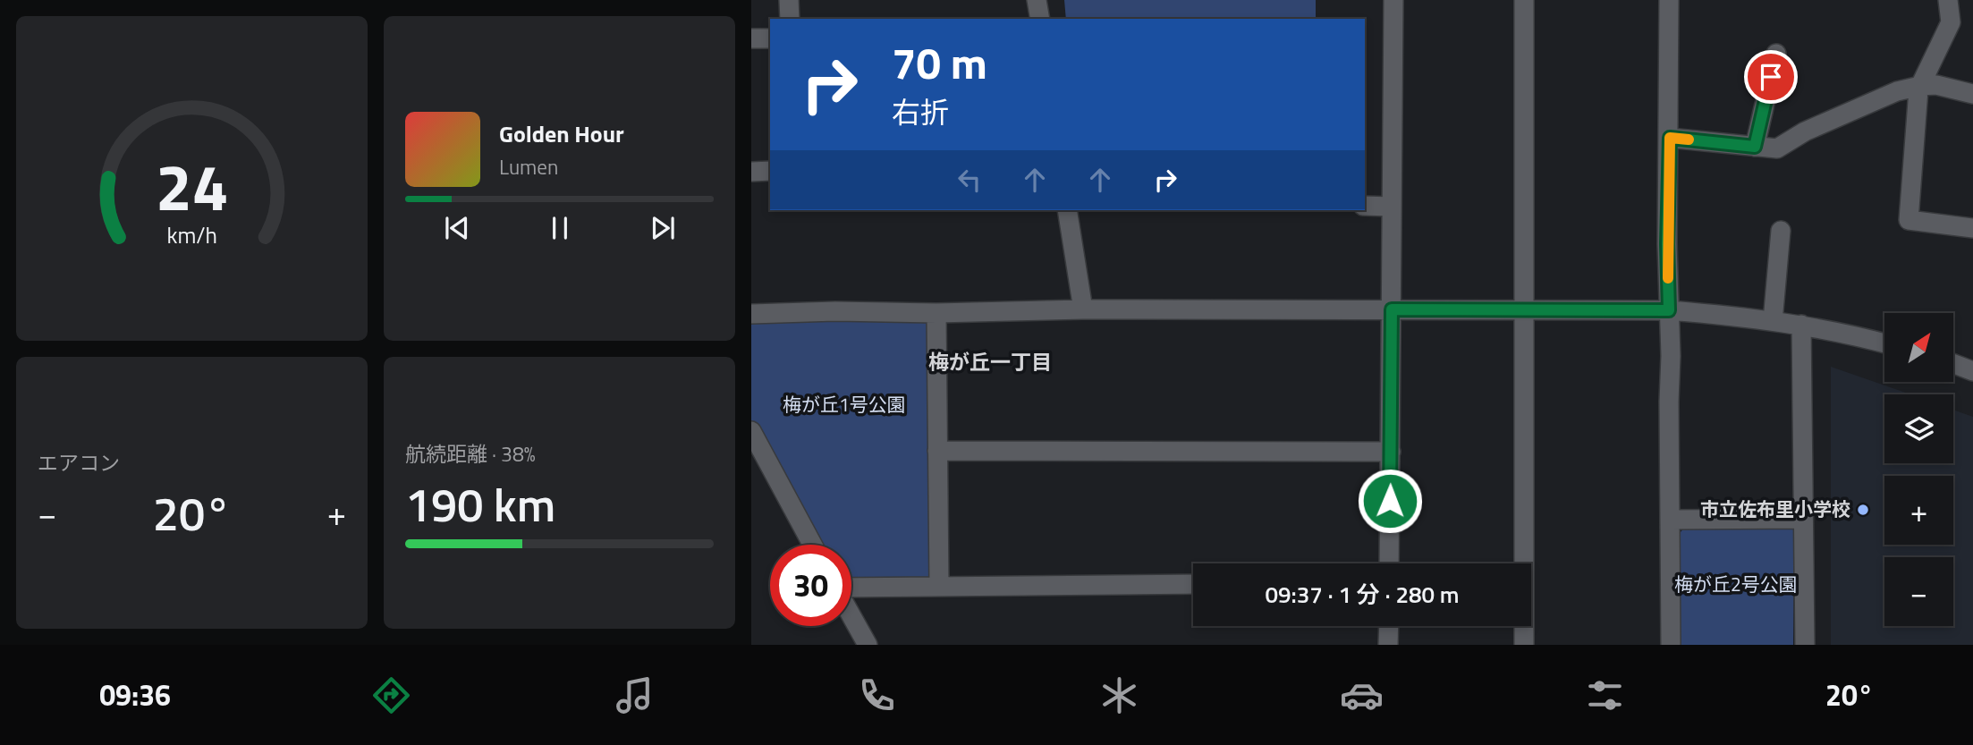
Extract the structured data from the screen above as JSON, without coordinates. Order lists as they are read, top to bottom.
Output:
{
  "districts": ["梅が丘一丁目"],
  "parks": ["梅が丘1号公園", "梅が丘2号公園"],
  "places": ["市立佐布里小学校"],
  "north": "top right",
  "page": {
    "turn": ["70 m", "右折"],
    "song": ["Golden Hour", "Lumen"],
    "map_buttons": ["+", "−"],
    "tile": [
      "エアコン",
      ["航続距離 · 38%", "190 km"]
    ],
    "heat": ["−", "20°", "+"],
    "limit": "30",
    "trip": "09:37 · 1 分 · 280 m",
    "tabs": ["09:36", "20°"],
    "gauge": ["24", "km/h"]
  }
}
